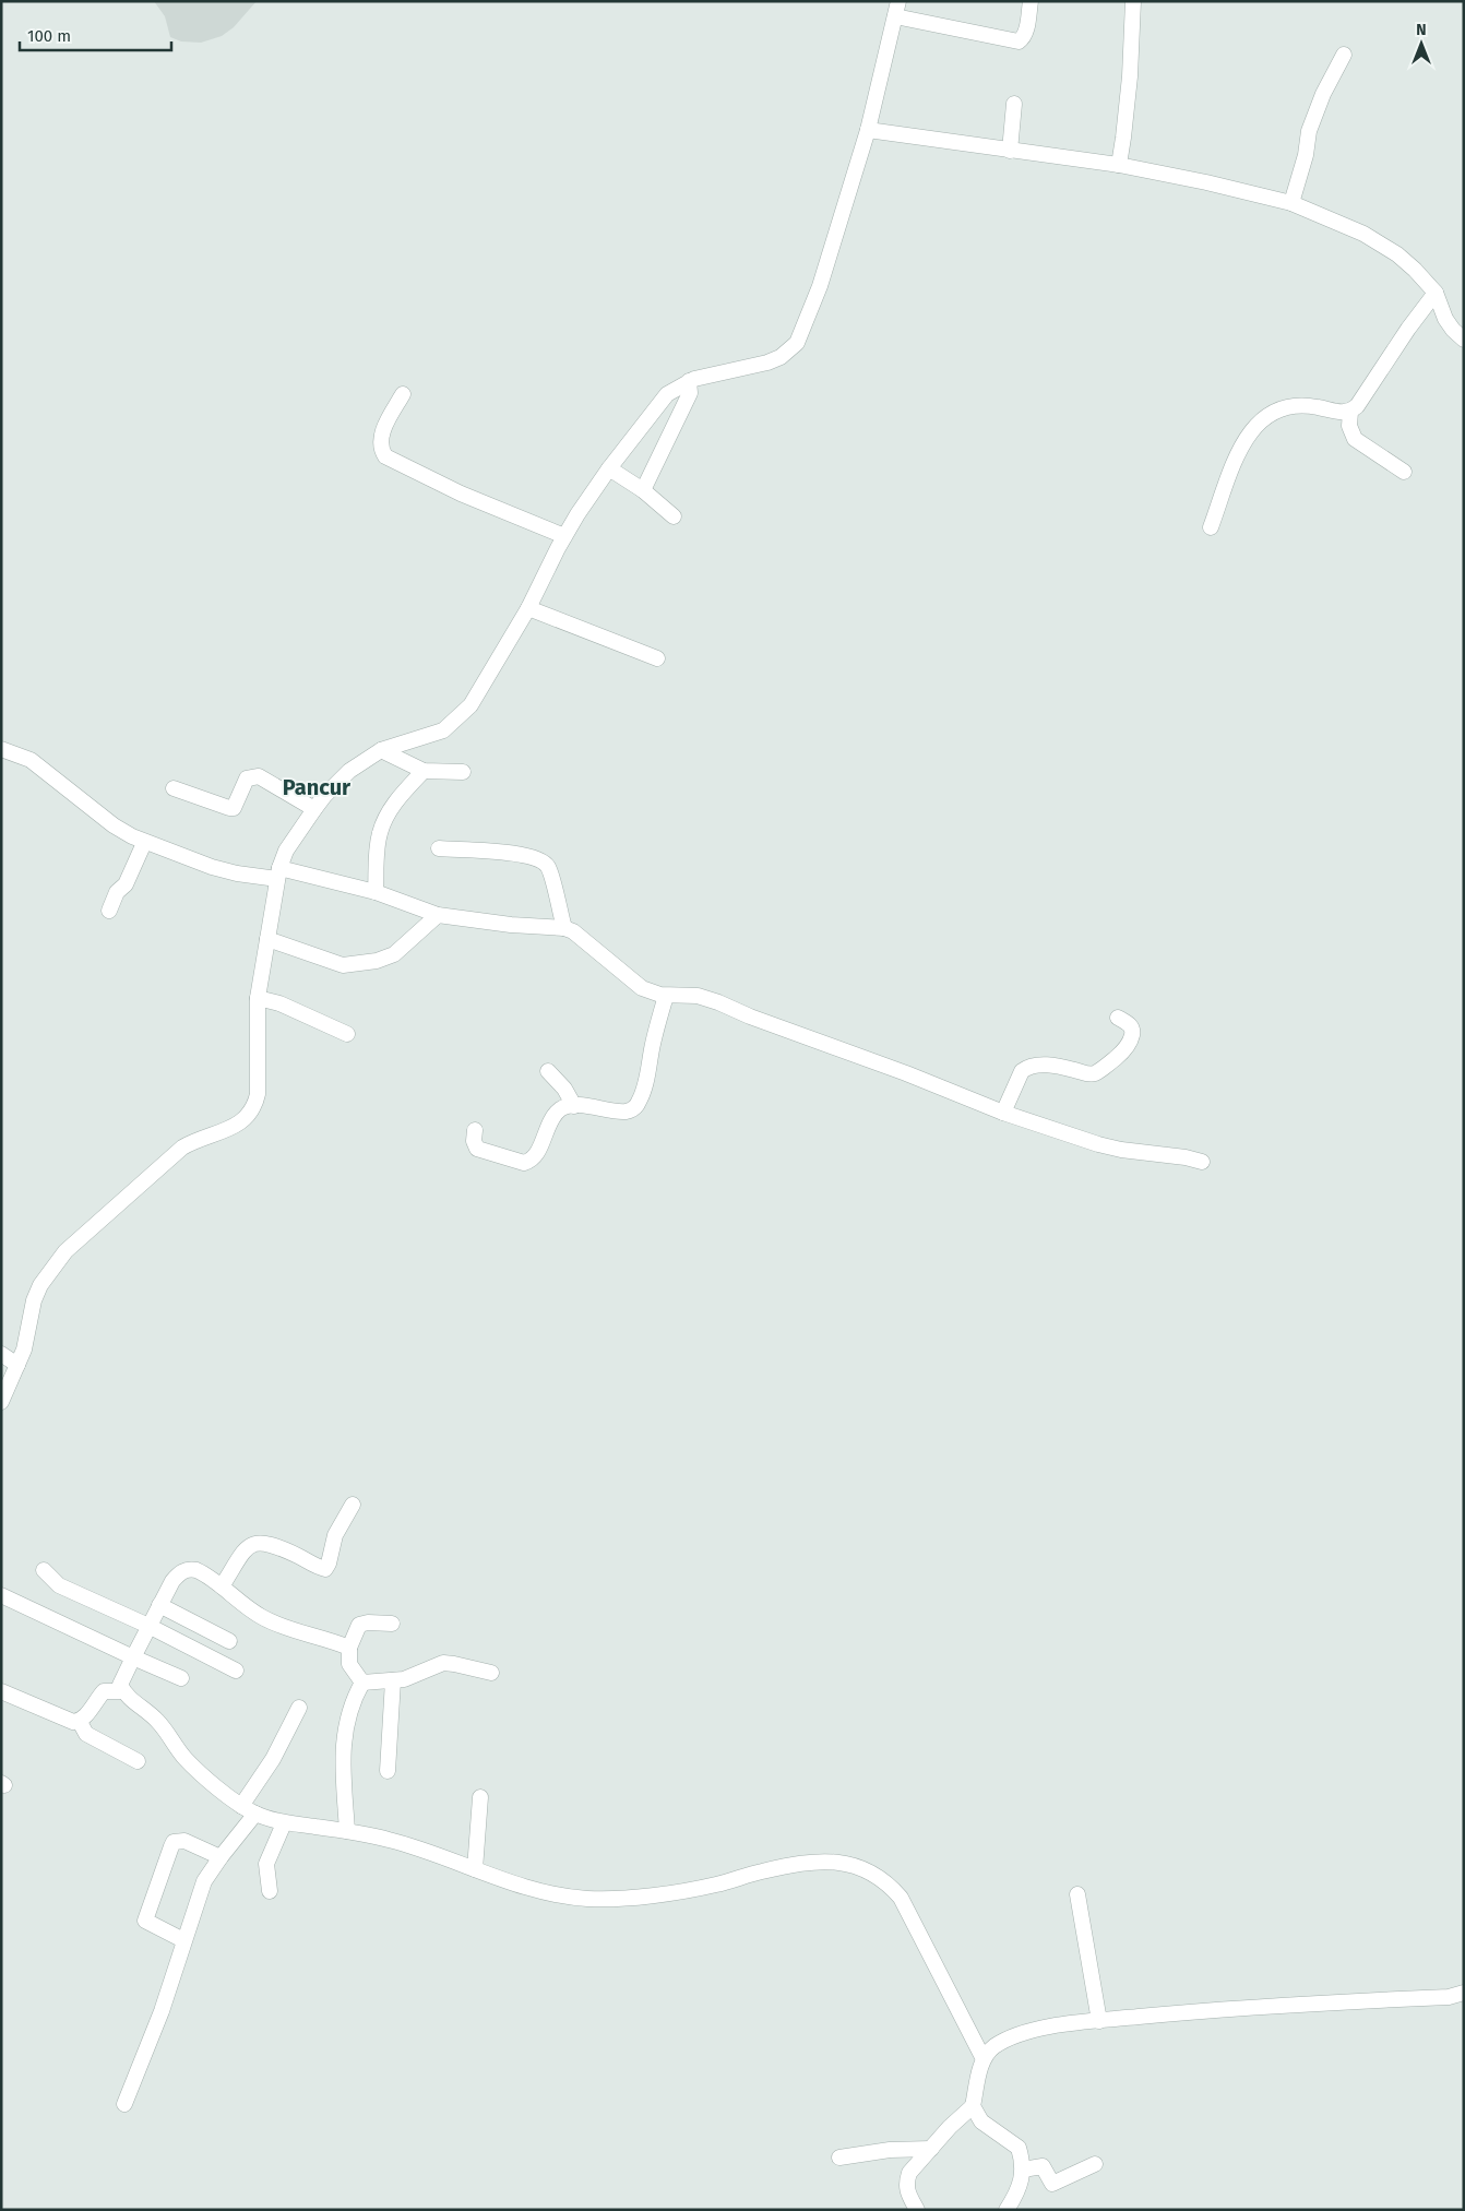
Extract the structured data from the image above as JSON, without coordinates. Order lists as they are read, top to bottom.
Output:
{
  "districts": ["Pancur"],
  "scale_bar": "100 m",
  "north": "top"
}
